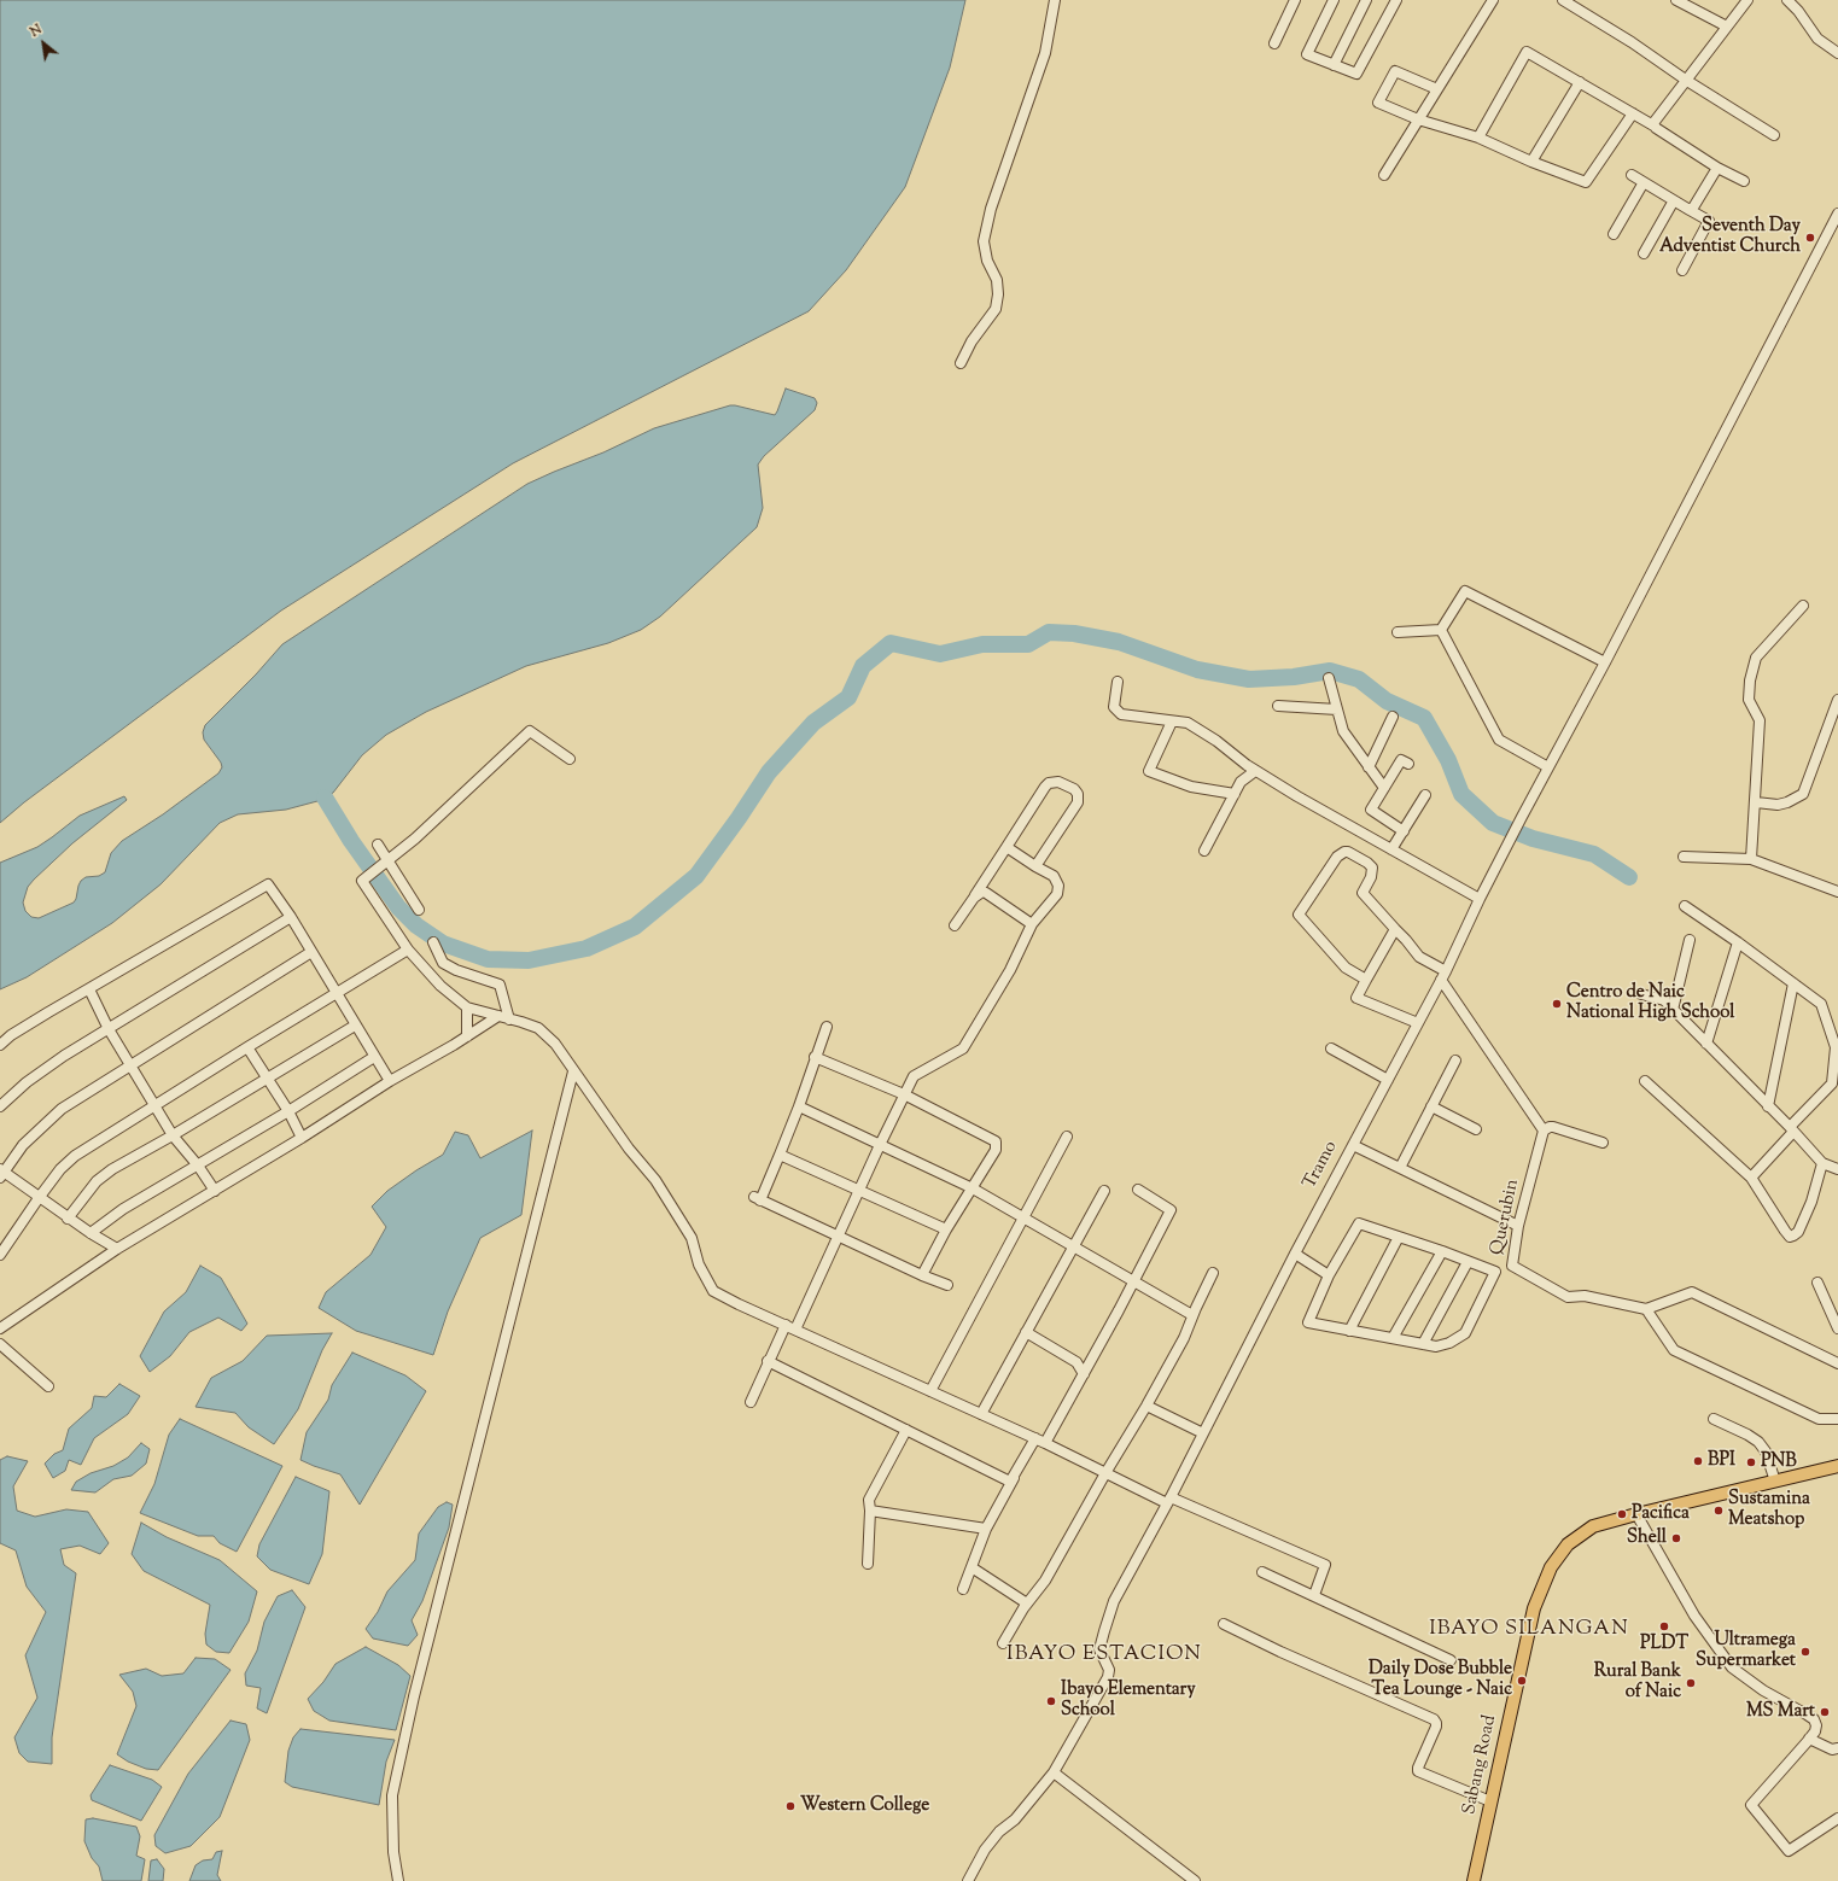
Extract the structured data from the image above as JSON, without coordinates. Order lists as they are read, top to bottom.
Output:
{
  "streets": {
    "main road": ["Sabang Road"],
    "street": ["Tramo", "Querubin"]
  },
  "districts": ["IBAYO SILANGAN", "IBAYO ESTACION"],
  "places": [
    "Seventh Day Adventist Church",
    "Centro de Naic National High School",
    "BPI",
    "PNB",
    "Sustamina Meatshop",
    "Pacifica",
    "Shell",
    "PLDT",
    "Ultramega Supermarket",
    "Daily Dose Bubble Tea Lounge - Naic",
    "Rural Bank of Naic",
    "Ibayo Elementary School",
    "MS Mart",
    "Western College"
  ],
  "north": "top left"
}
